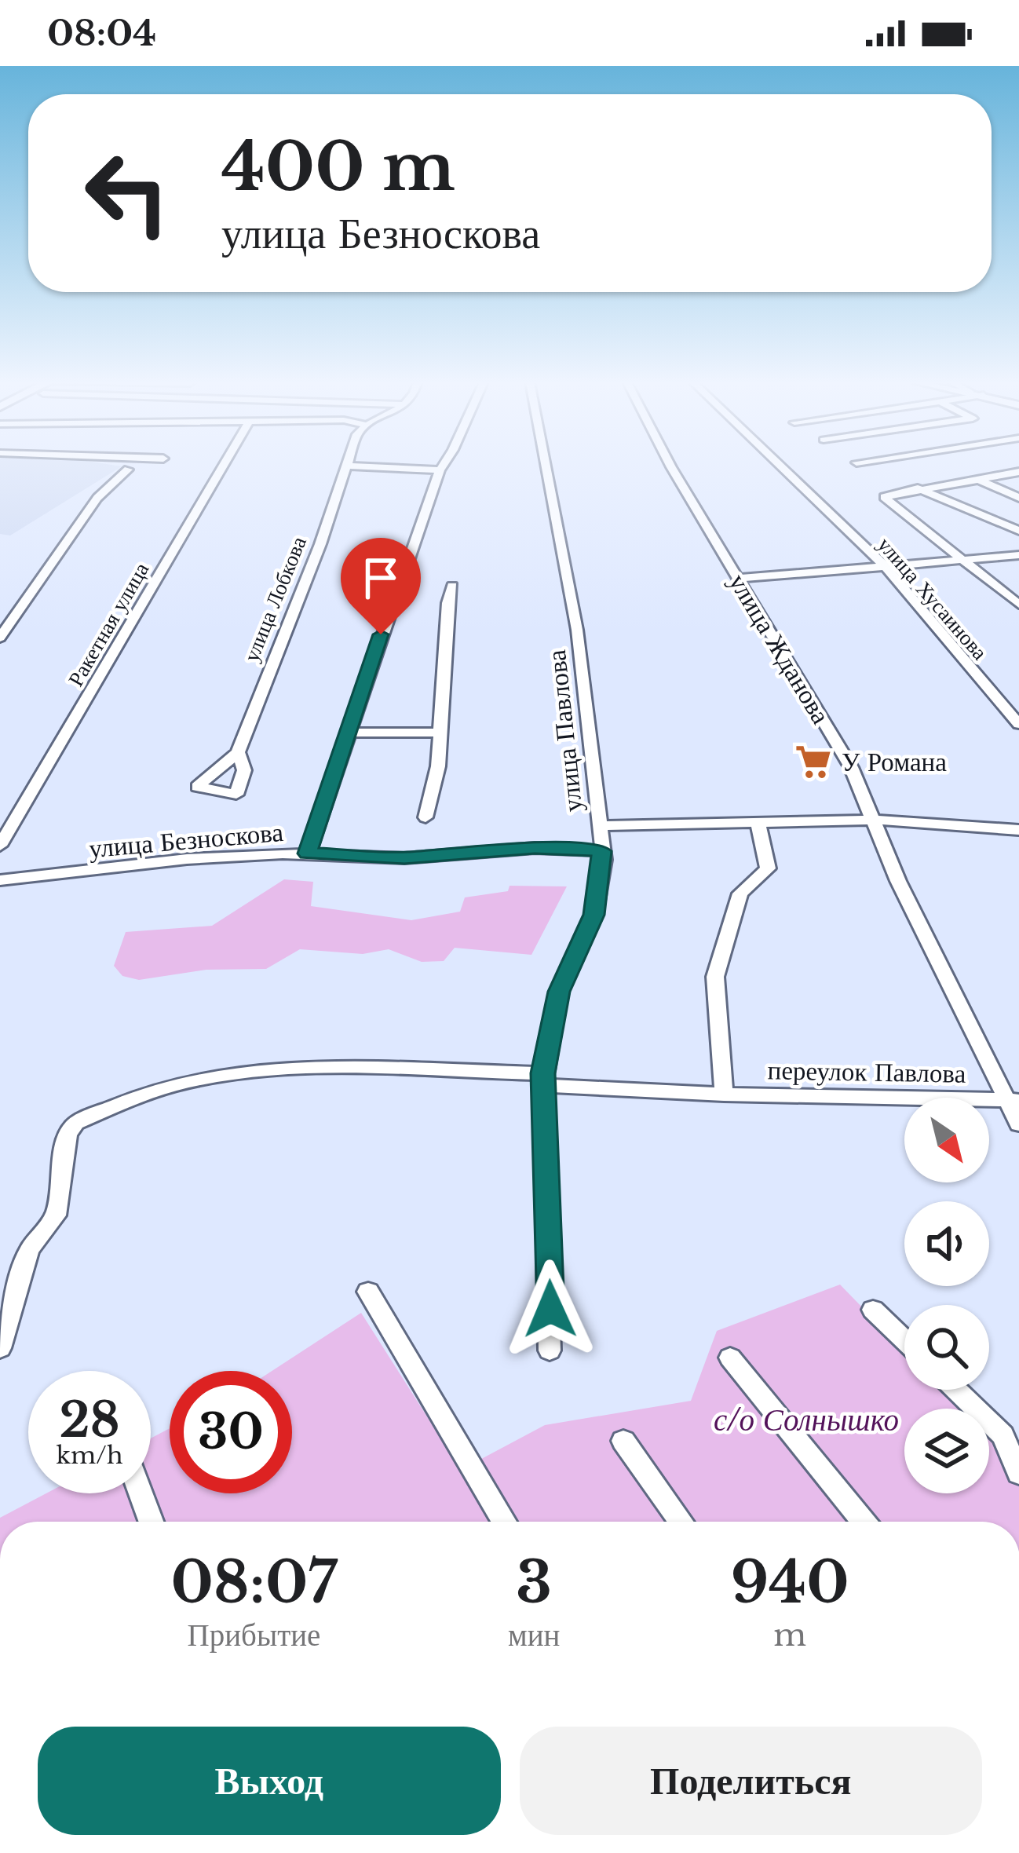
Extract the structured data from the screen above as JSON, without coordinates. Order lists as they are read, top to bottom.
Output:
{
  "streets": {
    "street": [
      "улица Хусаинова",
      "улица Лобкова",
      "Ракетная улица",
      "улица Жданова",
      "улица Павлова",
      "улица Безноскова",
      "переулок Павлова"
    ]
  },
  "crossings": [
    ["улица Жданова", "переулок Павлова"],
    ["улица Павлова", "улица Безноскова"],
    ["улица Павлова", "переулок Павлова"]
  ],
  "parks": ["с/о Солнышко"],
  "places": {
    "supermarket": ["У Романа"]
  },
  "north": "bottom right",
  "page": {
    "status": "08:04",
    "turn": ["400 m", "улица Безноскова"],
    "speed": "28 km/h",
    "limit": "30",
    "eta": [
      "08:07",
      "Прибытие",
      "3",
      "мин",
      "940",
      "m"
    ],
    "buttons": ["Выход", "Поделиться"]
  }
}
